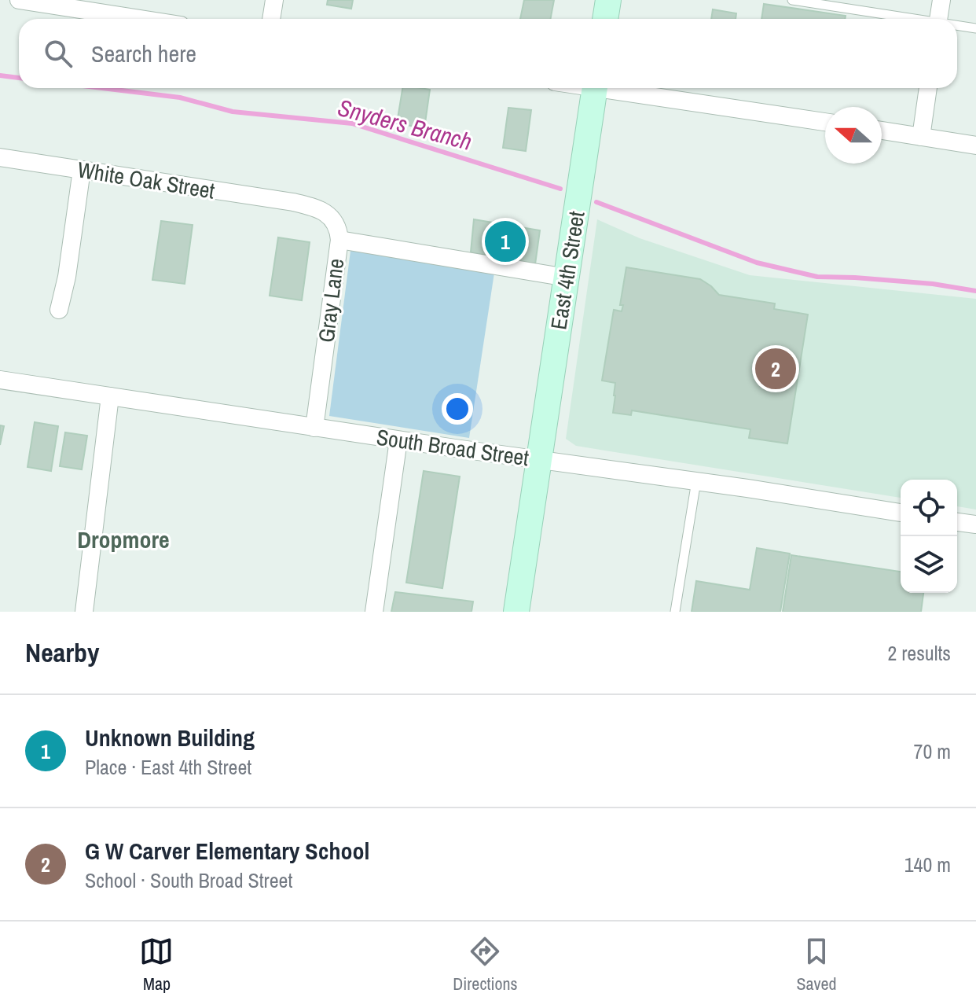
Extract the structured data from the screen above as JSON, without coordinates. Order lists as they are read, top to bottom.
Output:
{
  "streets": {
    "main road": ["East 4th Street"],
    "street": ["White Oak Street", "Gray Lane", "South Broad Street"]
  },
  "crossings": [
    ["White Oak Street", "Gray Lane"],
    ["East 4th Street", "South Broad Street"],
    ["Gray Lane", "South Broad Street"]
  ],
  "districts": ["Dropmore"],
  "water": ["Snyders Branch"],
  "north": "left",
  "page": {
    "search": "Search here",
    "pins": ["1", "2"],
    "heading": ["Nearby", "2 results"],
    "list": [
      {
        "mark": "1",
        "name": "Unknown Building",
        "note": "Place · East 4th Street",
        "value": "70 m"
      },
      {
        "mark": "2",
        "name": "G W Carver Elementary School",
        "note": "School · South Broad Street",
        "value": "140 m"
      }
    ],
    "nav": ["Map", "Directions", "Saved"]
  }
}
